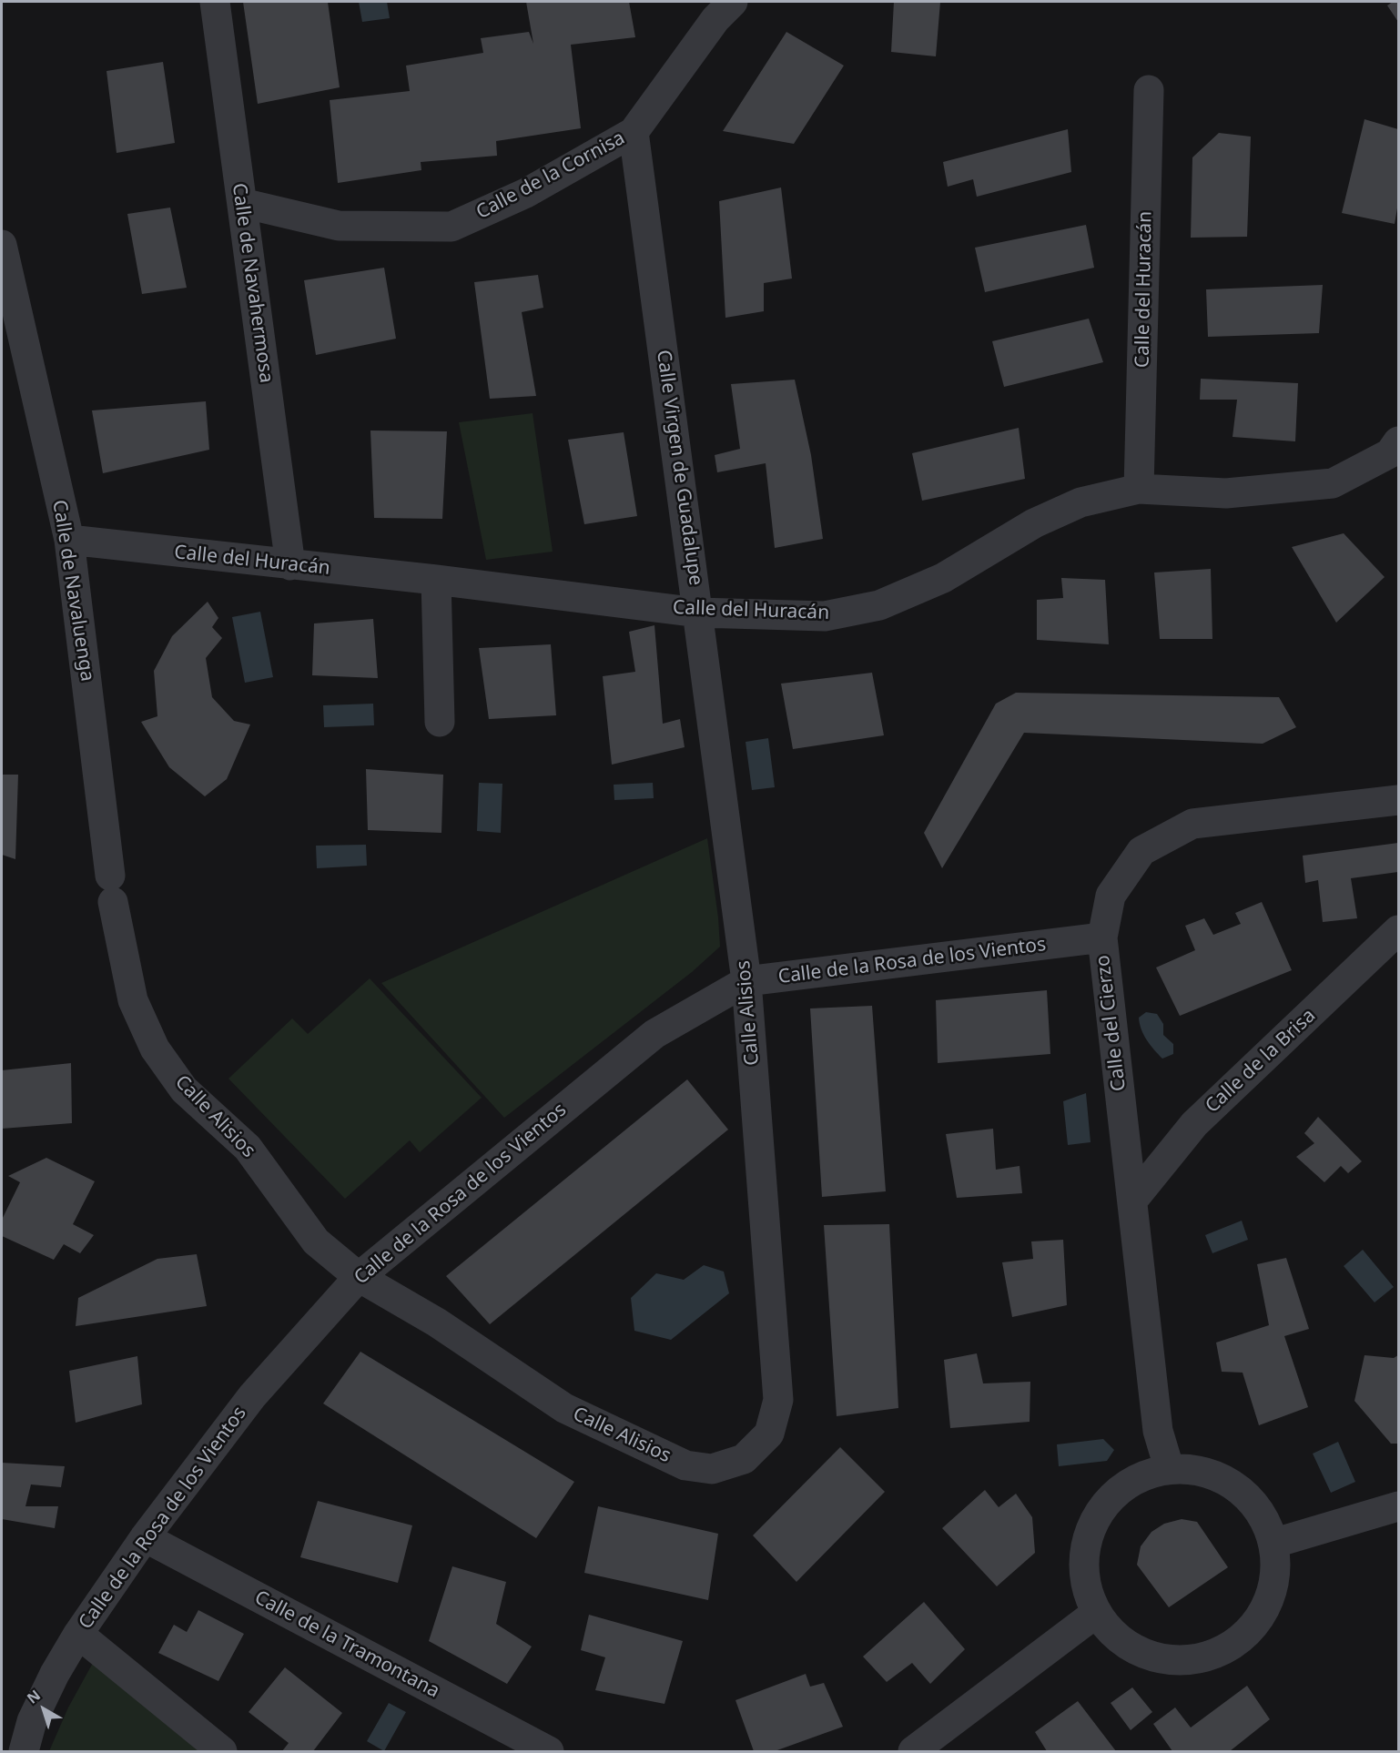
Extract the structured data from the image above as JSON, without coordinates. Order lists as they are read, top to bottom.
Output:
{
  "streets": {
    "street": [
      "Calle de la Cornisa",
      "Calle de Navahermosa",
      "Calle del Huracán",
      "Calle Virgen de Guadalupe",
      "Calle de Navaluenga",
      "Calle de la Rosa de los Vientos",
      "Calle Alisios",
      "Calle del Cierzo",
      "Calle de la Brisa",
      "Calle de la Tramontana"
    ]
  },
  "crossings": [
    ["Calle de la Cornisa", "Calle de Navahermosa"],
    ["Calle de la Cornisa", "Calle Virgen de Guadalupe"],
    ["Calle de Navahermosa", "Calle del Huracán"],
    ["Calle del Huracán", "Calle Virgen de Guadalupe"],
    ["Calle del Huracán", "Calle de Navaluenga"],
    ["Calle Virgen de Guadalupe", "Calle Alisios"],
    ["Calle de Navaluenga", "Calle Alisios"],
    ["Calle de la Rosa de los Vientos", "Calle Alisios"],
    ["Calle de la Rosa de los Vientos", "Calle del Cierzo"],
    ["Calle de la Rosa de los Vientos", "Calle de la Tramontana"],
    ["Calle del Cierzo", "Calle de la Brisa"]
  ],
  "north": "top left"
}
